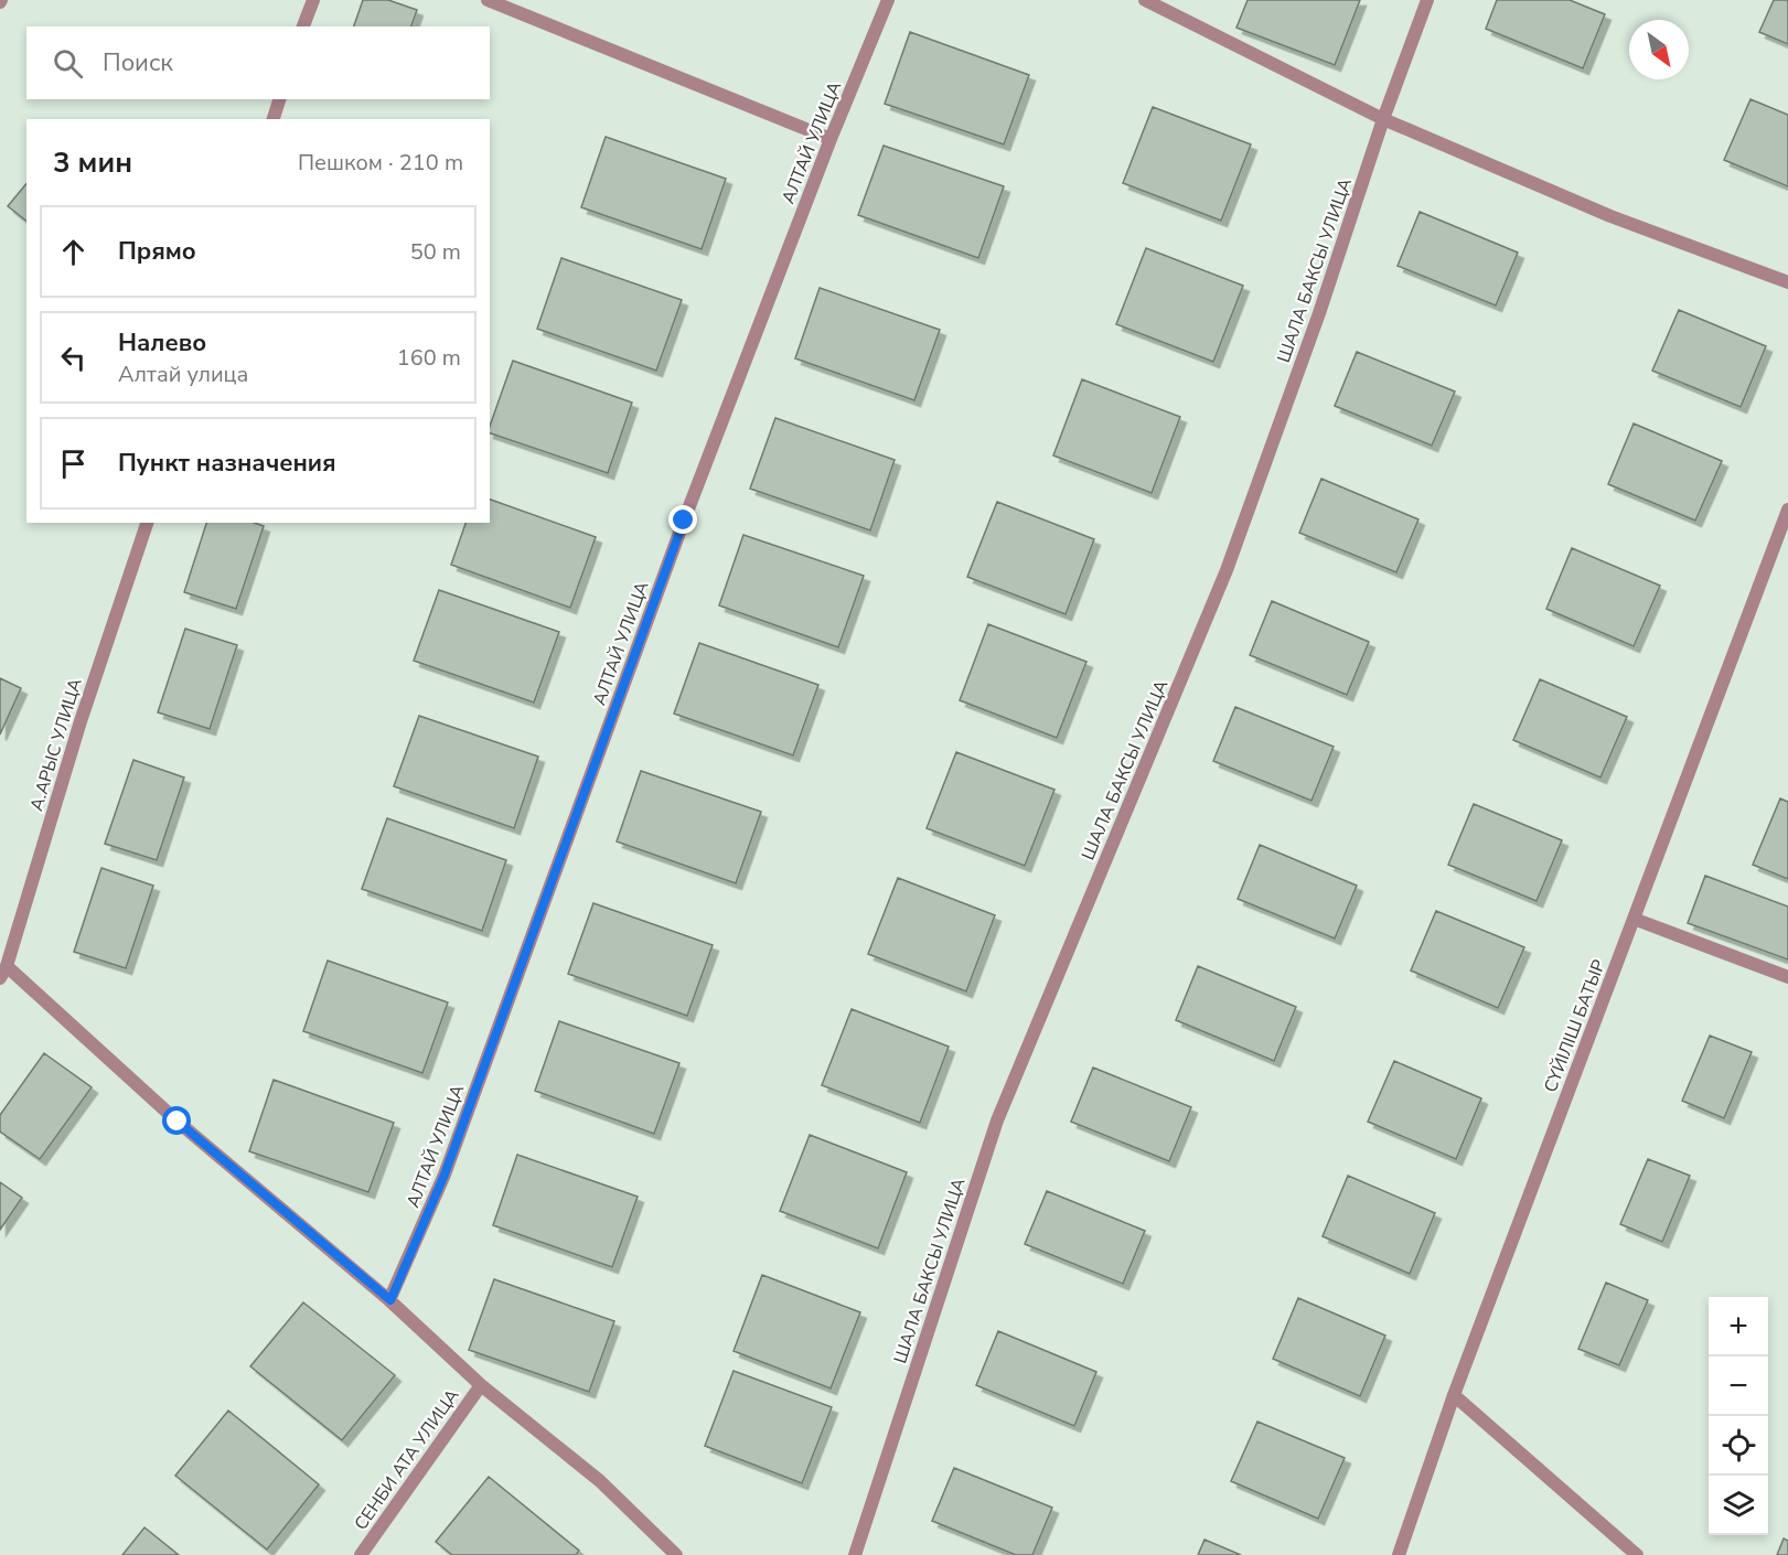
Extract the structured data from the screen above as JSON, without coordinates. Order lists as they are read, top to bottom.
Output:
{
  "streets": {
    "street": [
      "АЛТАЙ УЛИЦА",
      "ШАЛА БАКСЫ УЛИЦА",
      "А.АРЫС УЛИЦА",
      "СҮЙІЛІШ БАТЫР",
      "СЕНБИ АТА УЛИЦА"
    ]
  },
  "north": "bottom right",
  "page": {
    "search": "Поиск",
    "heading": ["3 мин", "Пешком · 210 m"],
    "list": [
      ["Прямо", "50 m"],
      ["Налево", "Алтай улица", "160 m"],
      "Пункт назначения"
    ],
    "map_buttons": ["+", "−"]
  }
}
